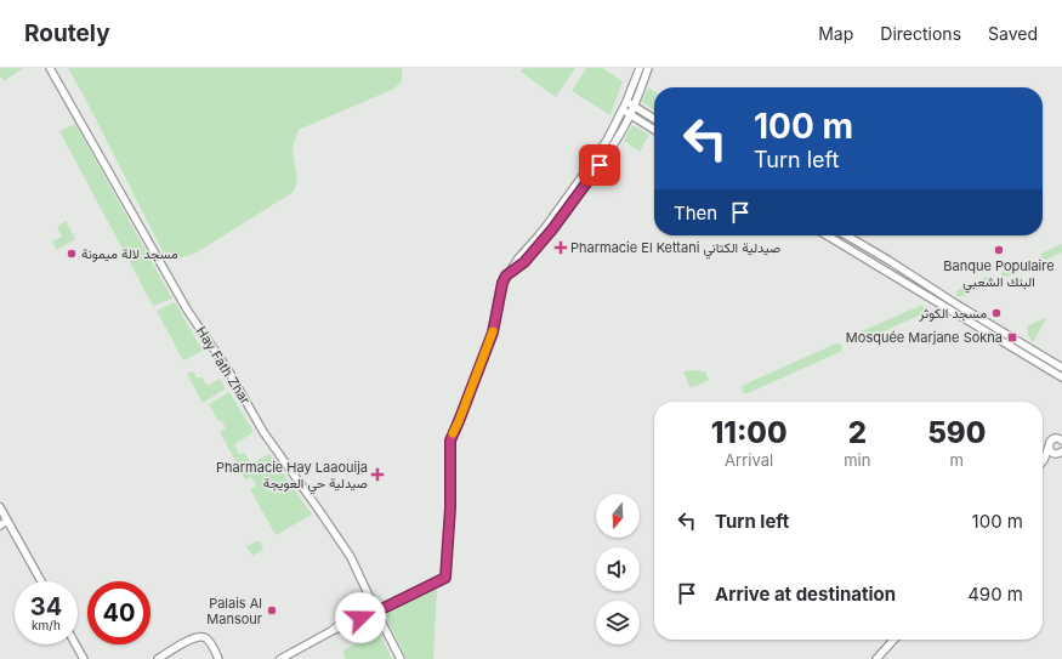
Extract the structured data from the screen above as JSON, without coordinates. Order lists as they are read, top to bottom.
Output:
{
  "streets": {
    "street": ["Hay Fath Zhar"]
  },
  "places": {
    "health": ["Pharmacie El Kettani صيدلية الكتاني", "Pharmacie Hay Laaouija صيدلية حي العويجة"],
    "other": [
      "Banque Populaire البنك الشعبي",
      "مسجد لالة ميمونة",
      "مسجد الكوثر",
      "Palais Al Mansour"
    ],
    "transit": ["Mosquée Marjane Sokna"]
  },
  "north": "bottom",
  "page": {
    "header": "Routely",
    "nav": ["Map", "Directions", "Saved"],
    "turn": ["100 m", "Turn left"],
    "then": "Then",
    "eta": [
      "11:00",
      "Arrival",
      "2",
      "min",
      "590",
      "m"
    ],
    "list": [
      {
        "name": "Turn left",
        "value": "100 m"
      },
      {
        "name": "Arrive at destination",
        "value": "490 m"
      }
    ],
    "speed": "34 km/h",
    "limit": "40"
  }
}
